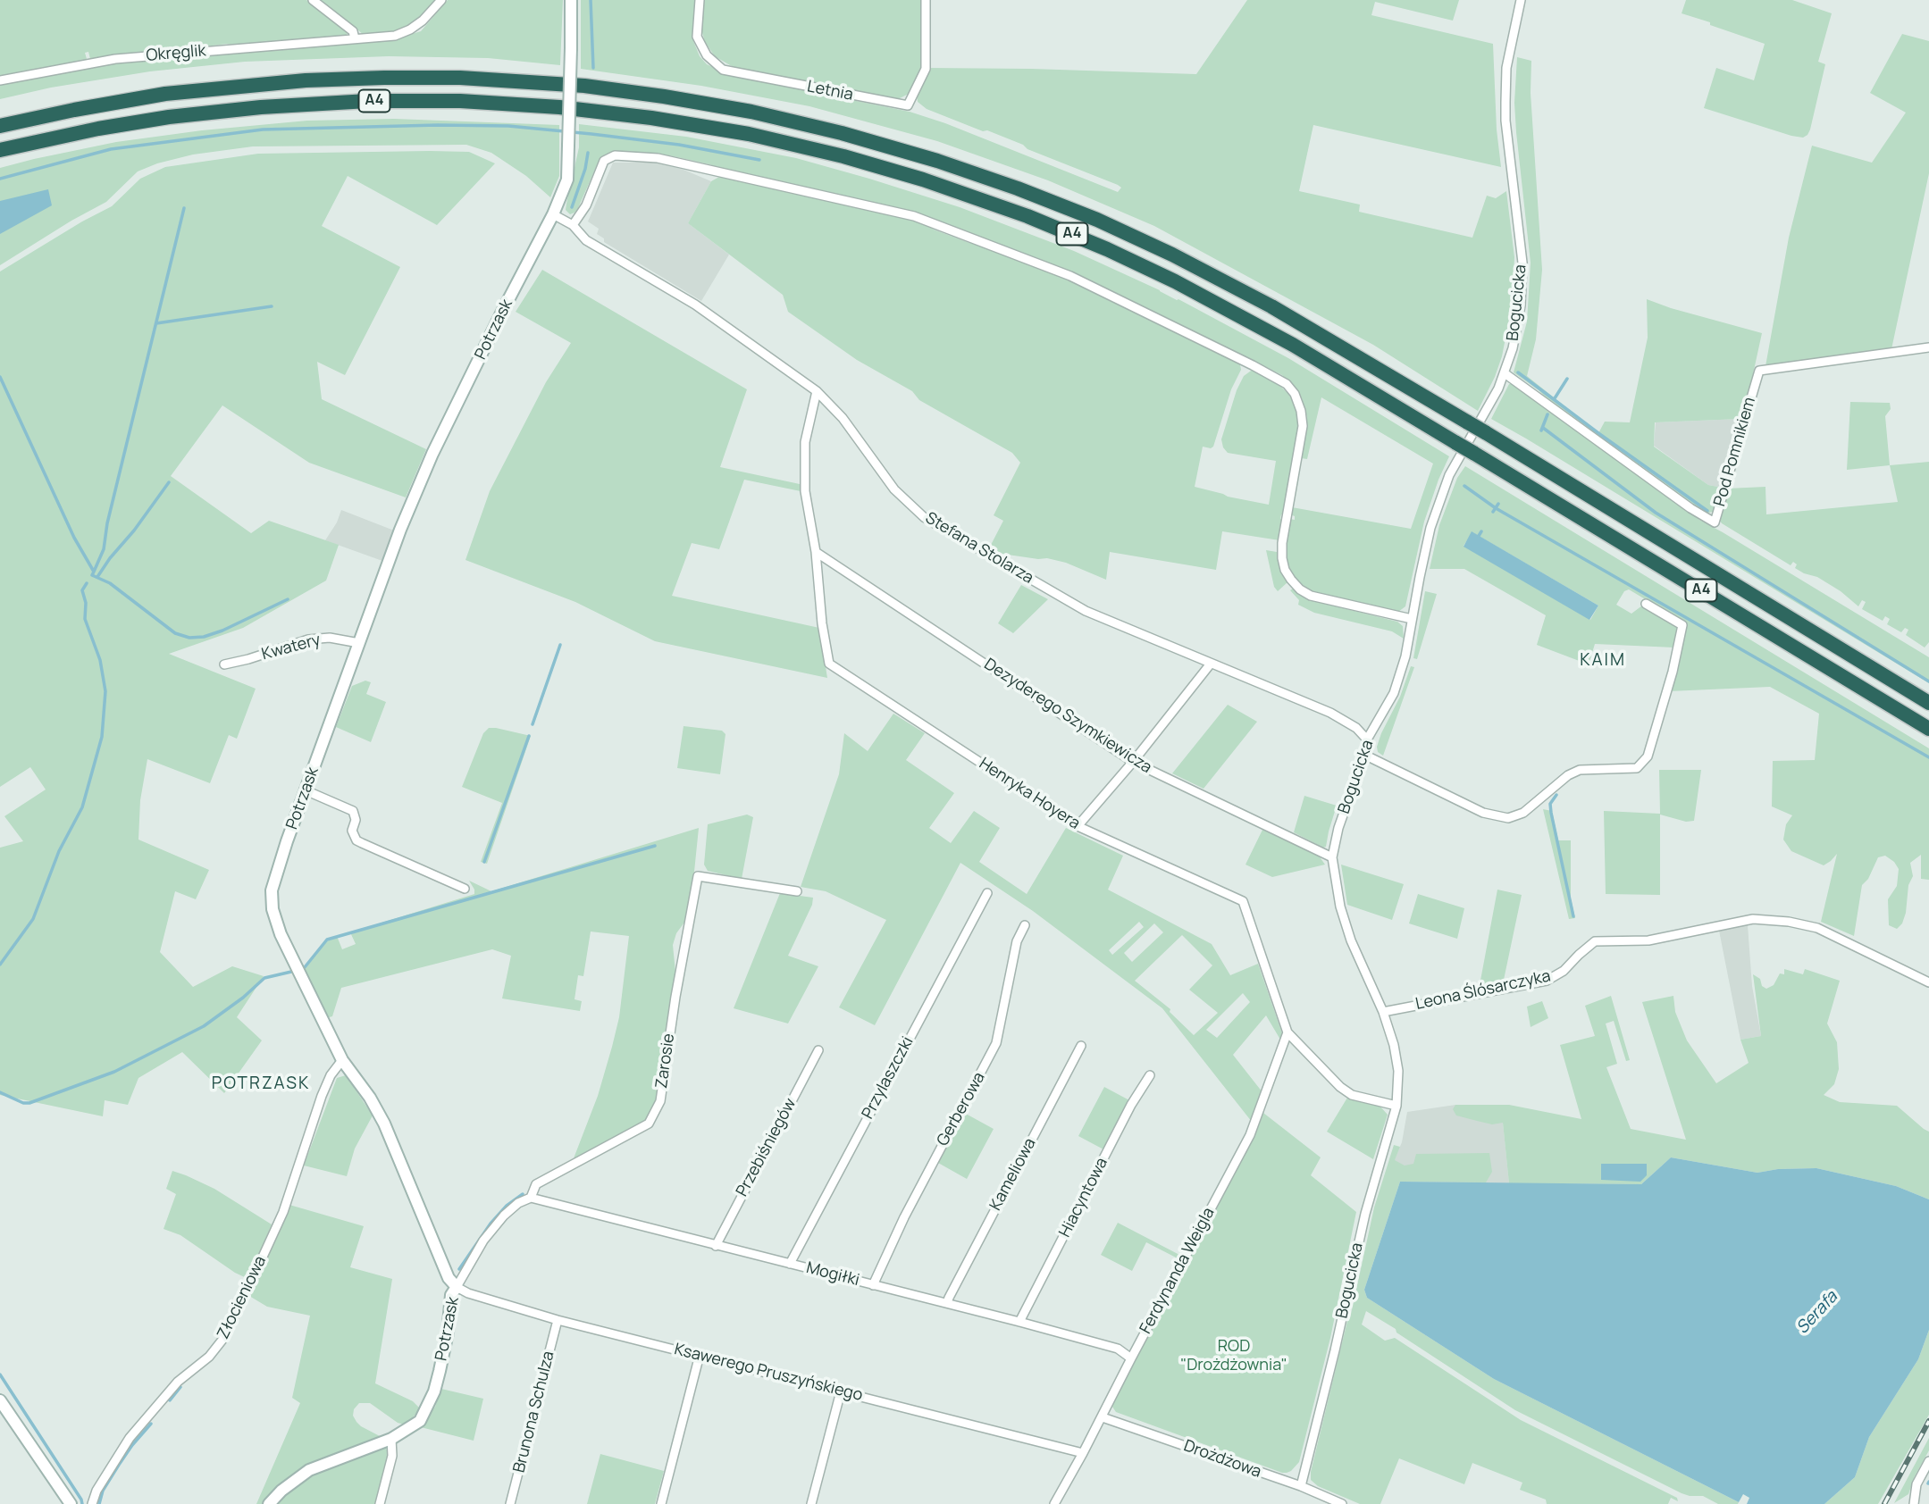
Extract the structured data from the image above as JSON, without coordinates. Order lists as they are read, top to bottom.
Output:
{
  "streets": {
    "highway": ["A4"],
    "street": [
      "Okręglik",
      "Letnia",
      "Bogucicka",
      "Potrzask",
      "Pod Pomnikiem",
      "Stefana Stolarza",
      "Kwatery",
      "Dezyderego Szymkiewicza",
      "Henryka Hoyera",
      "Leona Ślósarczyka",
      "Zarosie",
      "Przylaszczki",
      "Gerberowa",
      "Przebiśniegów",
      "Kameliowa",
      "Hiacyntowa",
      "Ferdynanda Weigla",
      "Mogiłki",
      "Złocieniowa",
      "Ksawerego Pruszyńskiego",
      "Brunona Schulza",
      "Drożdżowa"
    ]
  },
  "crossings": [
    ["Bogucicka", "Pod Pomnikiem"],
    ["Bogucicka", "Stefana Stolarza"],
    ["Bogucicka", "Dezyderego Szymkiewicza"],
    ["Bogucicka", "Henryka Hoyera"],
    ["Bogucicka", "Leona Ślósarczyka"],
    ["Bogucicka", "Drożdżowa"],
    ["Potrzask", "Stefana Stolarza"],
    ["Potrzask", "Kwatery"],
    ["Potrzask", "Zarosie"],
    ["Potrzask", "Złocieniowa"],
    ["Potrzask", "Ksawerego Pruszyńskiego"],
    ["Stefana Stolarza", "Henryka Hoyera"],
    ["Dezyderego Szymkiewicza", "Henryka Hoyera"],
    ["Henryka Hoyera", "Ferdynanda Weigla"],
    ["Zarosie", "Mogiłki"],
    ["Zarosie", "Ksawerego Pruszyńskiego"],
    ["Przylaszczki", "Mogiłki"],
    ["Gerberowa", "Mogiłki"],
    ["Przebiśniegów", "Mogiłki"],
    ["Kameliowa", "Mogiłki"],
    ["Hiacyntowa", "Mogiłki"],
    ["Ferdynanda Weigla", "Mogiłki"],
    ["Ferdynanda Weigla", "Ksawerego Pruszyńskiego"],
    ["Ferdynanda Weigla", "Drożdżowa"],
    ["Ksawerego Pruszyńskiego", "Brunona Schulza"]
  ],
  "districts": ["KAIM", "POTRZASK"],
  "water": ["Serafa"],
  "parks": ["ROD \"Drożdżownia\""]
}
